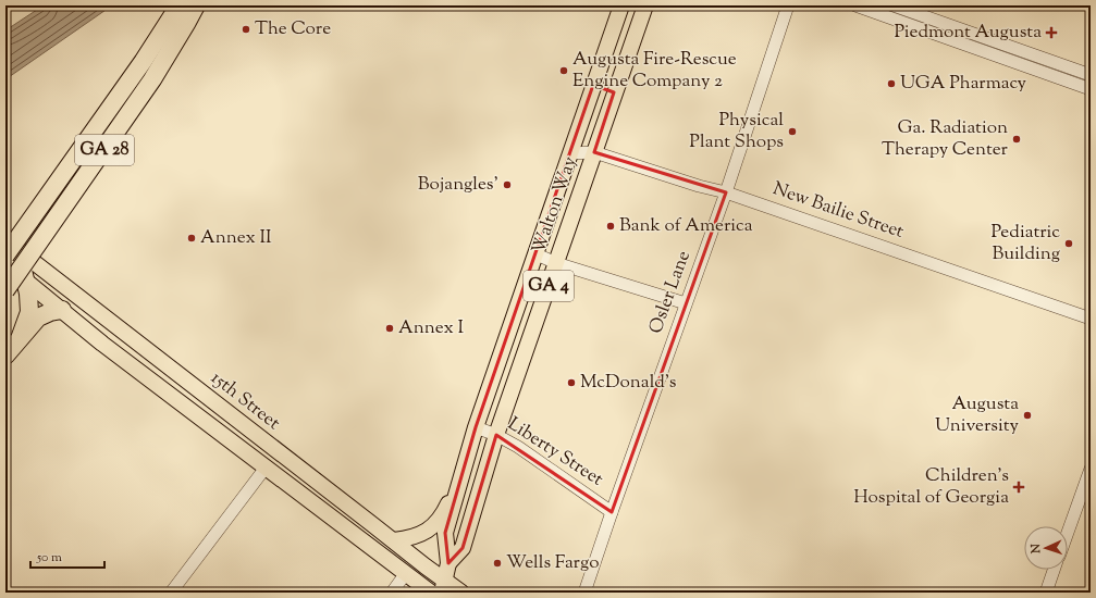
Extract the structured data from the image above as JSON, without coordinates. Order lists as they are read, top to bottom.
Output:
{
  "streets": {
    "highway": ["GA 28"],
    "main road": ["Walton Way", "GA 4", "15th Street"],
    "street": ["New Bailie Street", "Osler Lane", "Liberty Street"]
  },
  "crossings": [
    ["GA 28", "15th Street"],
    ["Walton Way", "New Bailie Street"],
    ["Walton Way", "15th Street"],
    ["Walton Way", "Liberty Street"],
    ["New Bailie Street", "Osler Lane"],
    ["Osler Lane", "Liberty Street"]
  ],
  "places": {
    "other": [
      "The Core",
      "Augusta Fire-Rescue Engine Company 2",
      "UGA Pharmacy",
      "Physical Plant Shops",
      "Ga. Radiation Therapy Center",
      "Bojangles'",
      "Bank of America",
      "Annex II",
      "Pediatric Building",
      "Annex I",
      "McDonald's",
      "Augusta University",
      "Wells Fargo"
    ],
    "health": ["Piedmont Augusta", "Children's Hospital of Georgia"]
  },
  "scale_bar": "50 m",
  "north": "left"
}
